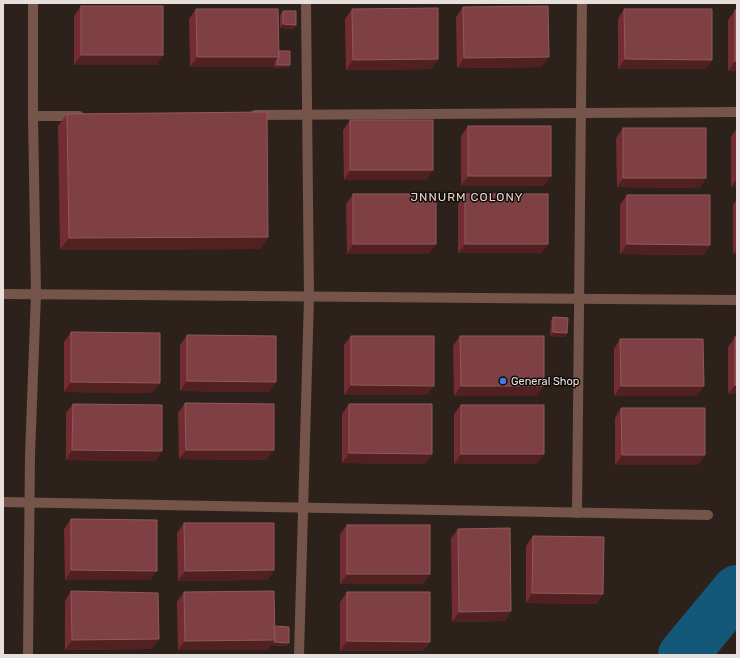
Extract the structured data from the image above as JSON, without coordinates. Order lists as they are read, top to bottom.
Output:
{
  "districts": ["JNNURM COLONY"],
  "places": ["General Shop"]
}
